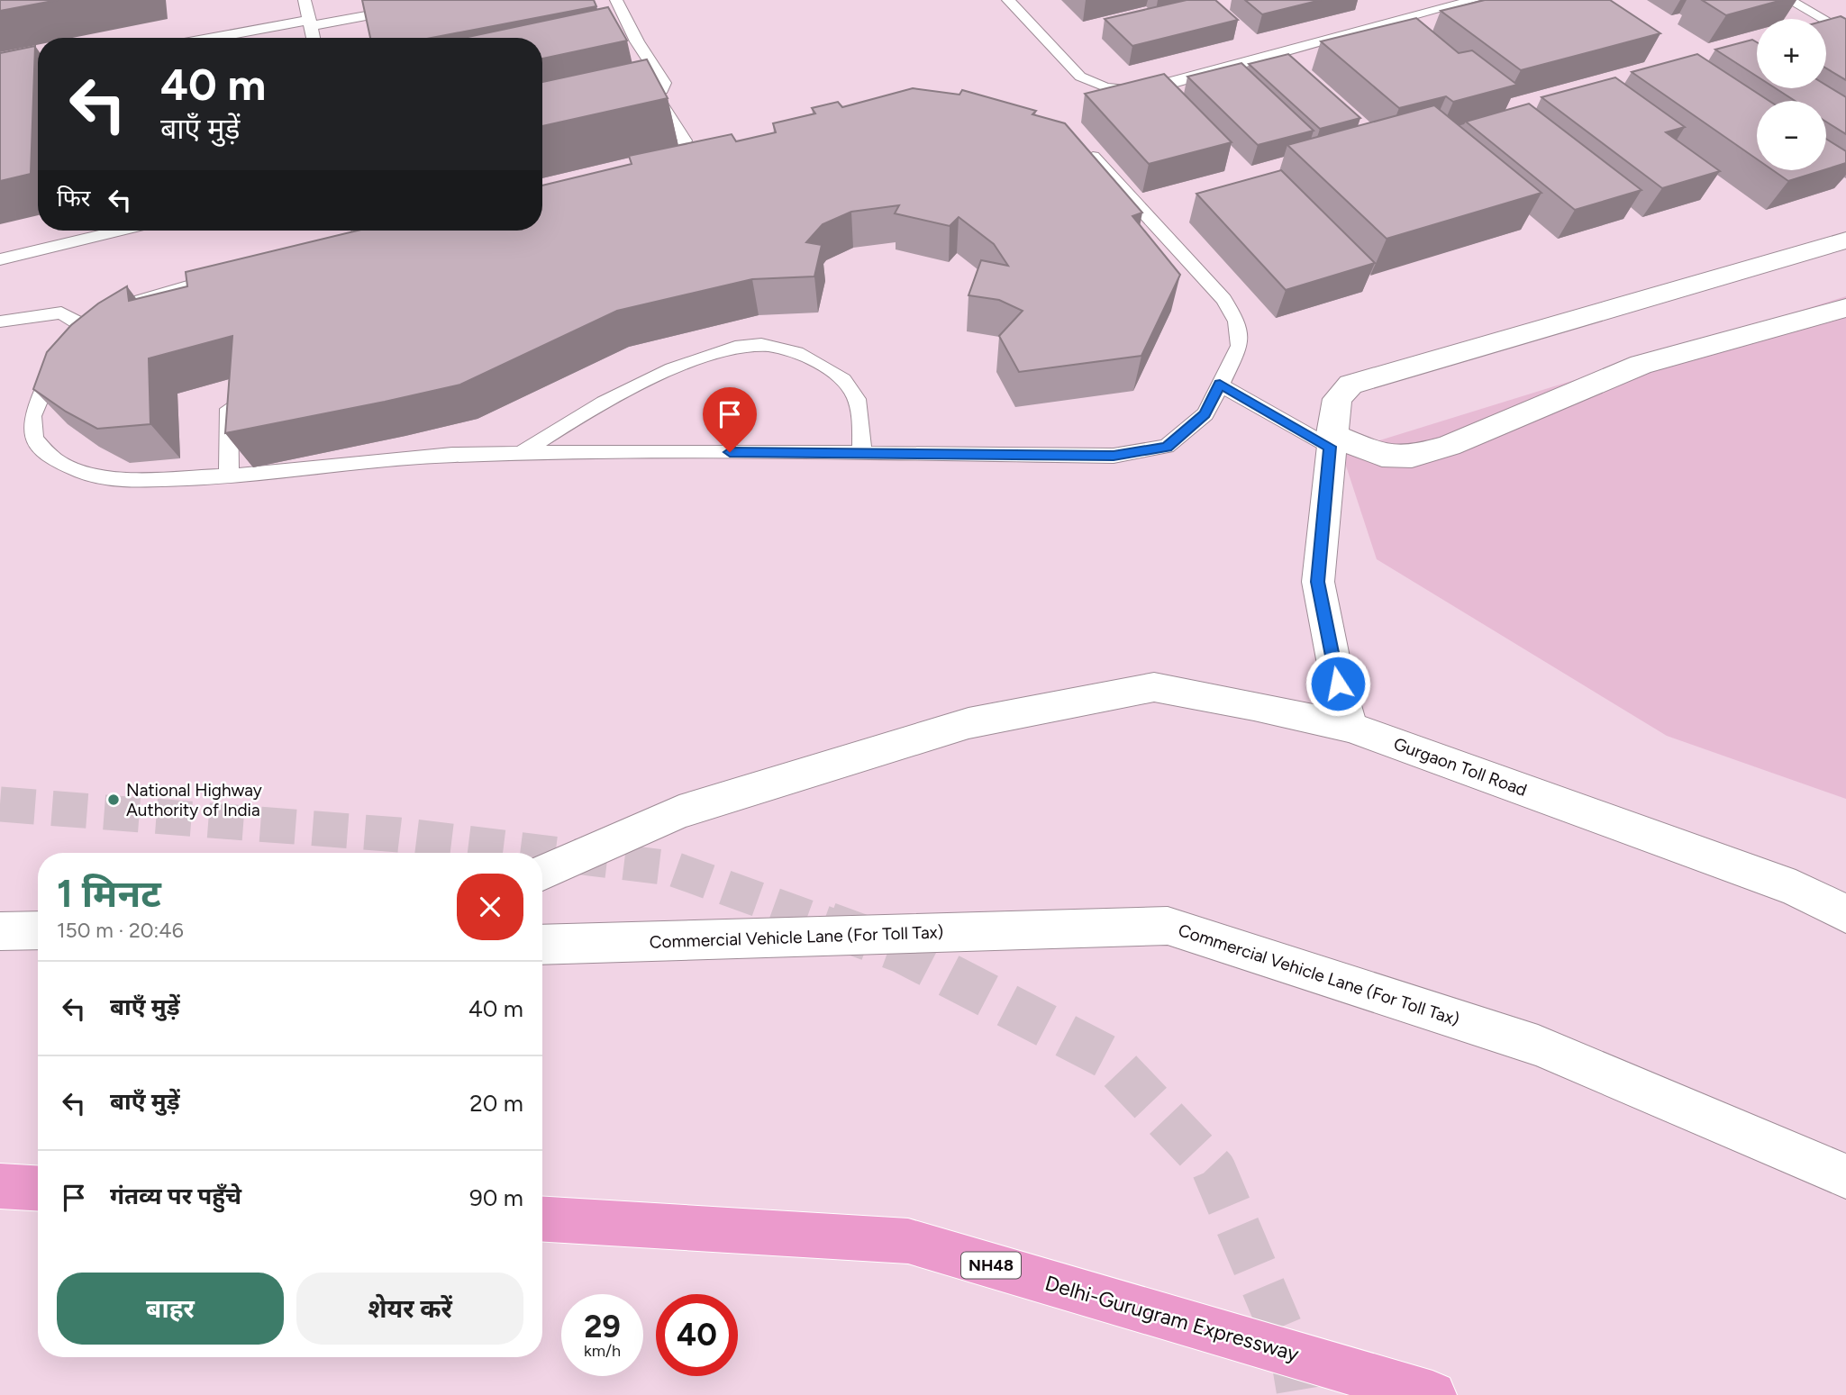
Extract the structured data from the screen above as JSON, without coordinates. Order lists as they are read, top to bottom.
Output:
{
  "streets": {
    "highway": ["NH48", "Delhi-Gurugram Expressway"],
    "main road": ["Gurgaon Toll Road", "Commercial Vehicle Lane (For Toll Tax)"]
  },
  "places": ["National Highway Authority of India"],
  "page": {
    "map_buttons": ["+", "−"],
    "turn": ["40 m", "बाएँ मुड़ें"],
    "then": "फिर",
    "heading": ["1 मिनट", "150 m · 20:46"],
    "list": [
      {
        "name": "बाएँ मुड़ें",
        "value": "40 m"
      },
      {
        "name": "बाएँ मुड़ें",
        "value": "20 m"
      },
      {
        "name": "गंतव्य पर पहुँचे",
        "value": "90 m"
      }
    ],
    "buttons": ["बाहर", "शेयर करें"],
    "speed": "29 km/h",
    "limit": "40"
  }
}
